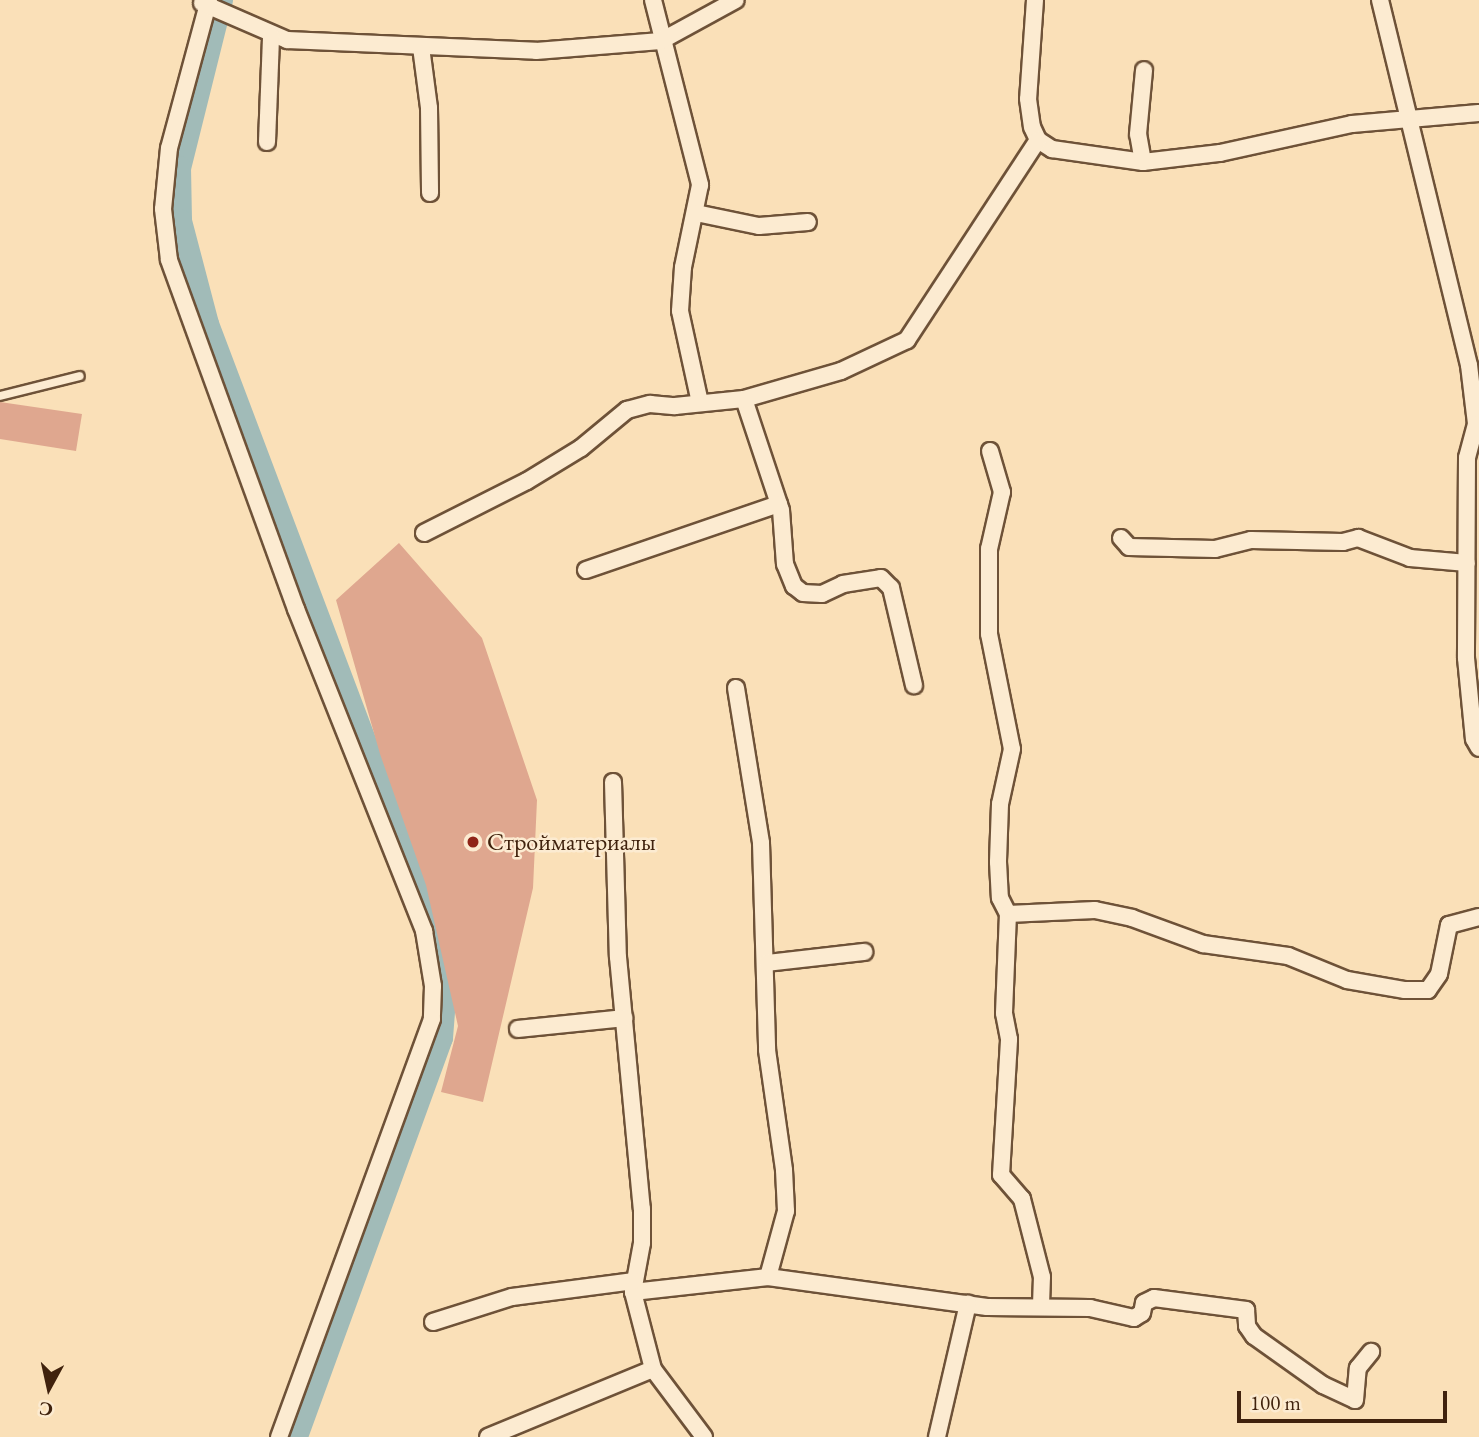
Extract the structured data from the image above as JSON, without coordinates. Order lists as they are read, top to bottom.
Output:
{
  "places": ["Стройматериалы"],
  "scale_bar": "100 m",
  "north": "bottom"
}
